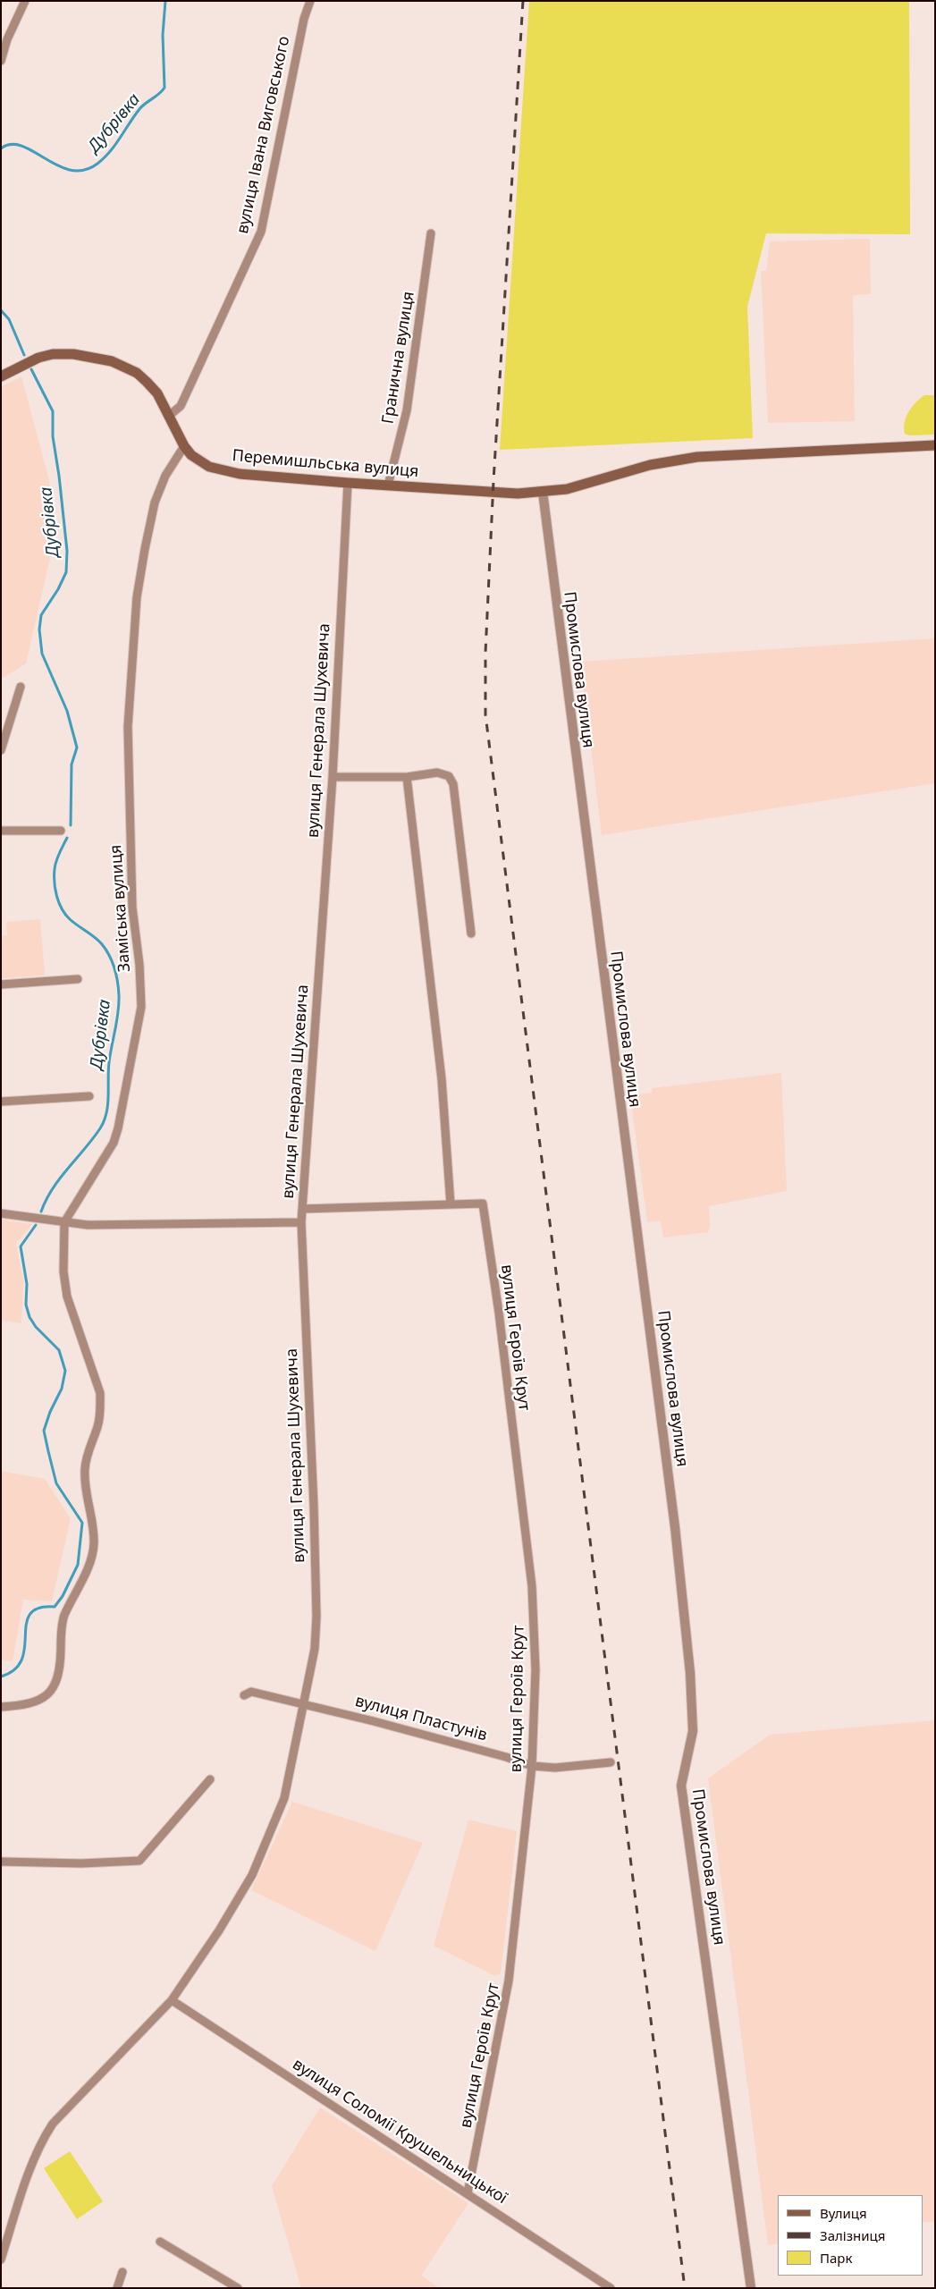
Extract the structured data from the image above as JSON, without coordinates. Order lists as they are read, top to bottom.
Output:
{
  "streets": {
    "main road": ["Перемишльська вулиця"],
    "street": [
      "вулиця Івана Виговського",
      "Гранична вулиця",
      "Промислова вулиця",
      "вулиця Генерала Шухевича",
      "Заміська вулиця",
      "вулиця Героїв Крут",
      "вулиця Пластунів",
      "вулиця Соломії Крушельницької"
    ]
  },
  "crossings": [
    ["вулиця Івана Виговського", "Перемишльська вулиця"],
    ["Гранична вулиця", "Перемишльська вулиця"],
    ["Перемишльська вулиця", "Промислова вулиця"],
    ["Перемишльська вулиця", "вулиця Генерала Шухевича"],
    ["Перемишльська вулиця", "Заміська вулиця"],
    ["вулиця Генерала Шухевича", "вулиця Пластунів"],
    ["вулиця Генерала Шухевича", "вулиця Соломії Крушельницької"],
    ["вулиця Героїв Крут", "вулиця Пластунів"],
    ["вулиця Героїв Крут", "вулиця Соломії Крушельницької"]
  ],
  "water": ["Дубрівка"],
  "legend": ["Вулиця", "Залізниця", "Парк"]
}
